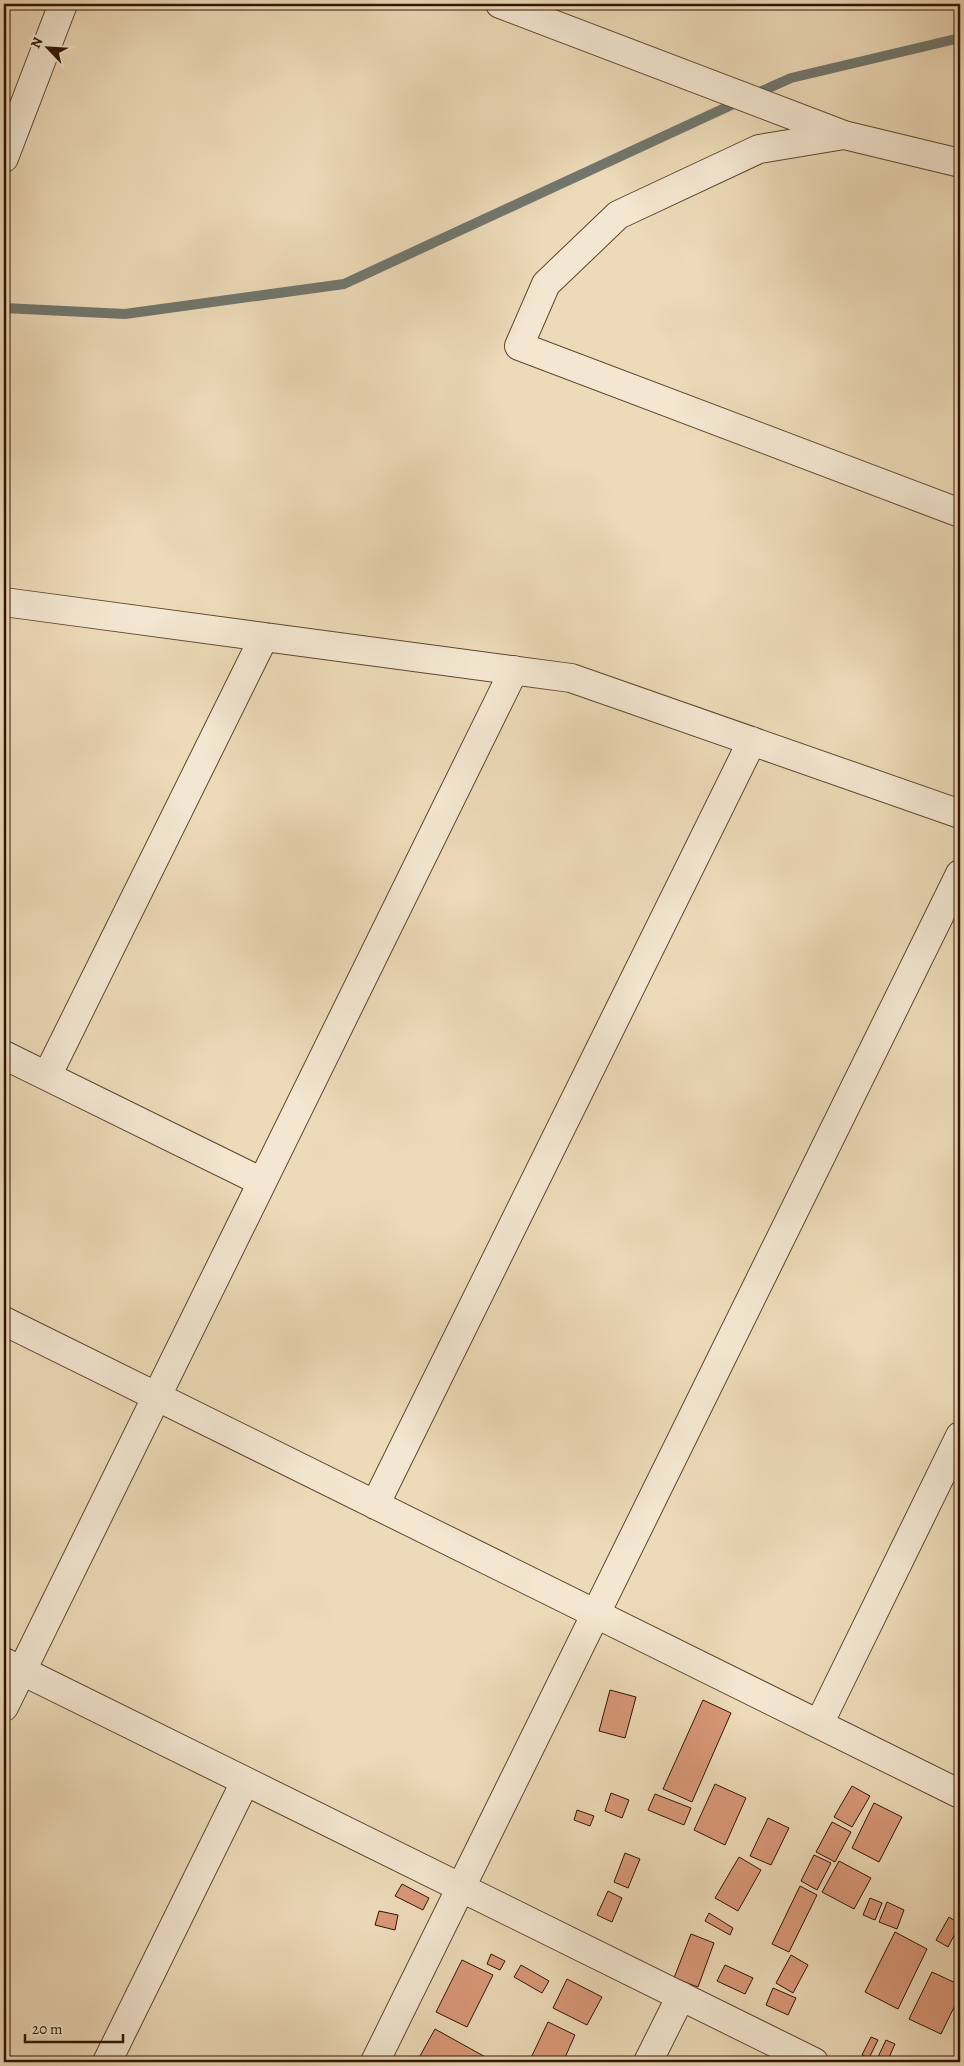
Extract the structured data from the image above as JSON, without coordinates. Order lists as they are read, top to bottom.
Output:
{
  "scale_bar": "20 m",
  "north": "top left"
}
